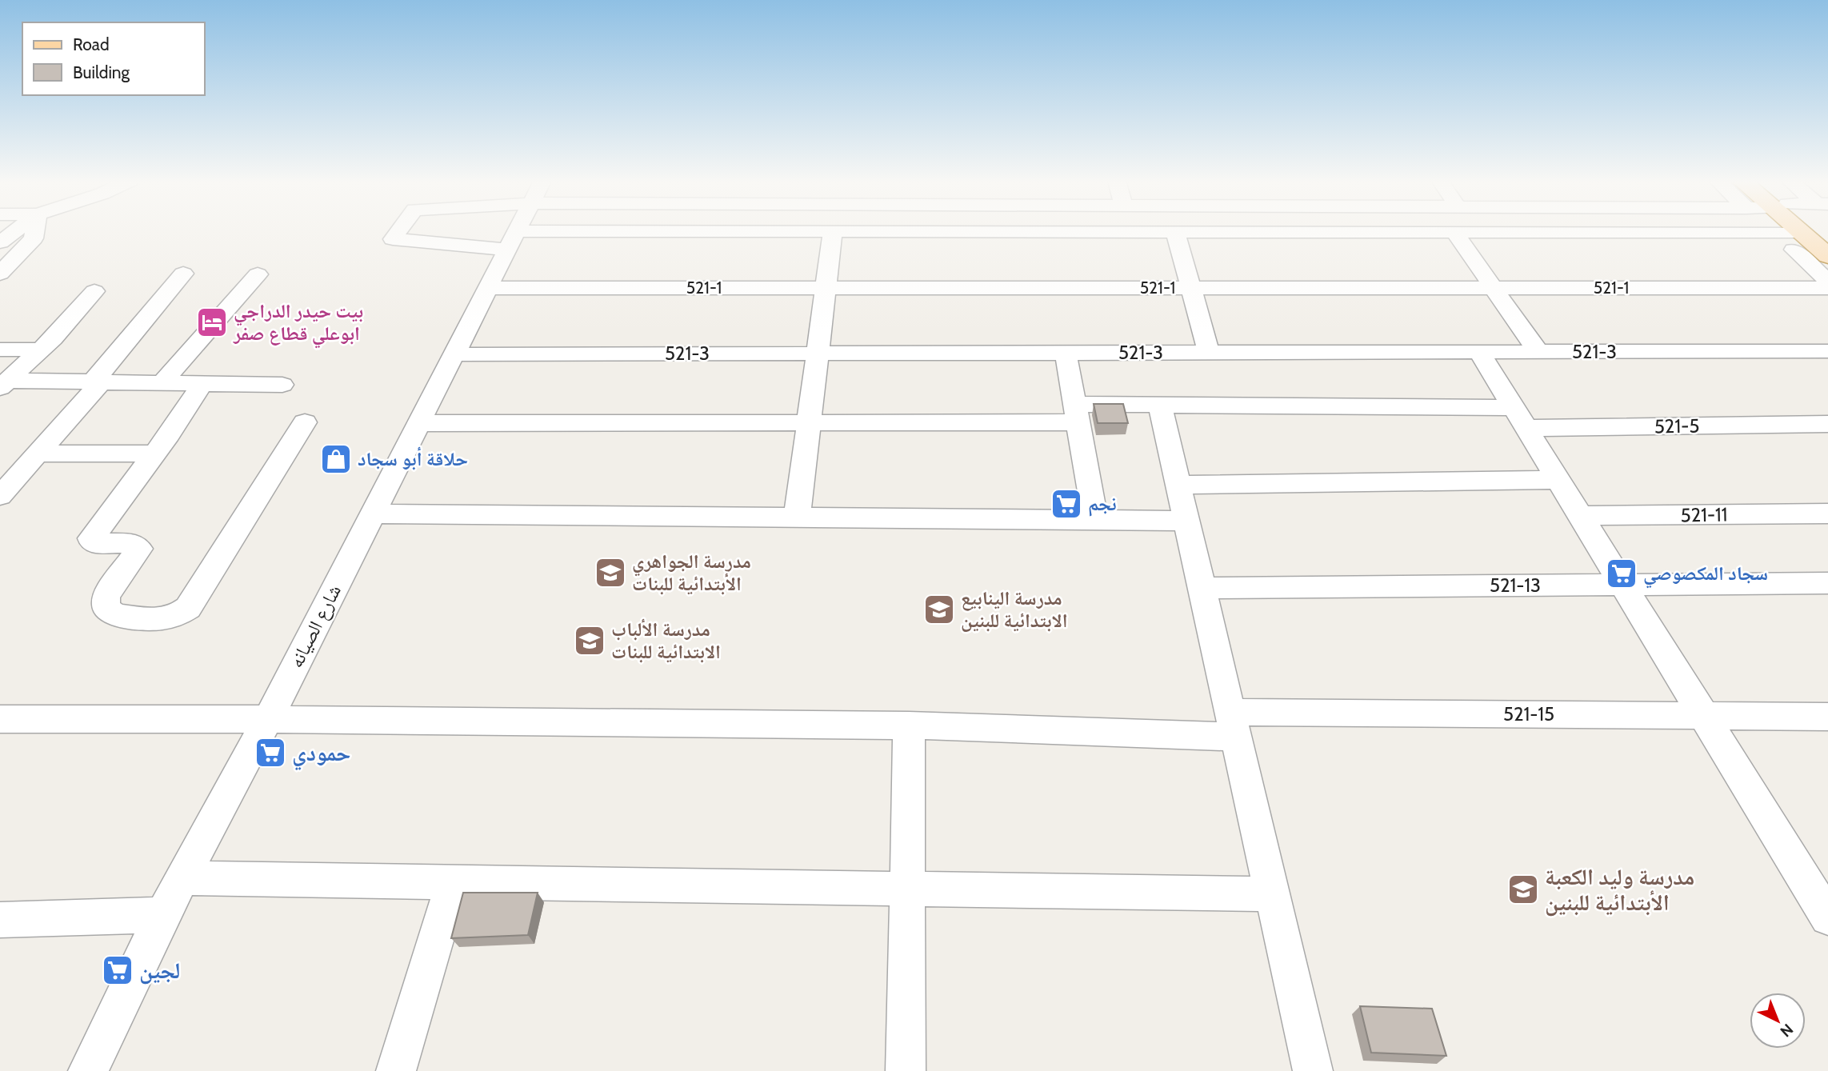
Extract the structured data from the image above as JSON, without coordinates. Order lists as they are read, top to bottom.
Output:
{
  "streets": {
    "street": [
      "521-1",
      "521-3",
      "521-5",
      "521-11",
      "521-13",
      "شارع الصيانه",
      "521-15"
    ]
  },
  "crossings": [
    ["521-1", "شارع الصيانه"],
    ["521-3", "شارع الصيانه"],
    ["شارع الصيانه", "521-15"]
  ],
  "places": {
    "hotel": ["بيت حيدر الدراجي ابوعلي قطاع صفر"],
    "shop": ["حلاقة أبو سجاد"],
    "supermarket": [
      "نجم",
      "سجاد المكصوصي",
      "حمودي",
      "لجين"
    ],
    "school or university": [
      "مدرسة الجواهري الأبتدائية للبنات",
      "مدرسة الينابيع الابتدائية للبنين",
      "مدرسة الألباب الابتدائية للبنات",
      "مدرسة وليد الكعبة الأبتدائية للبنين"
    ]
  },
  "legend": ["Road", "Building"],
  "north": "bottom right"
}
